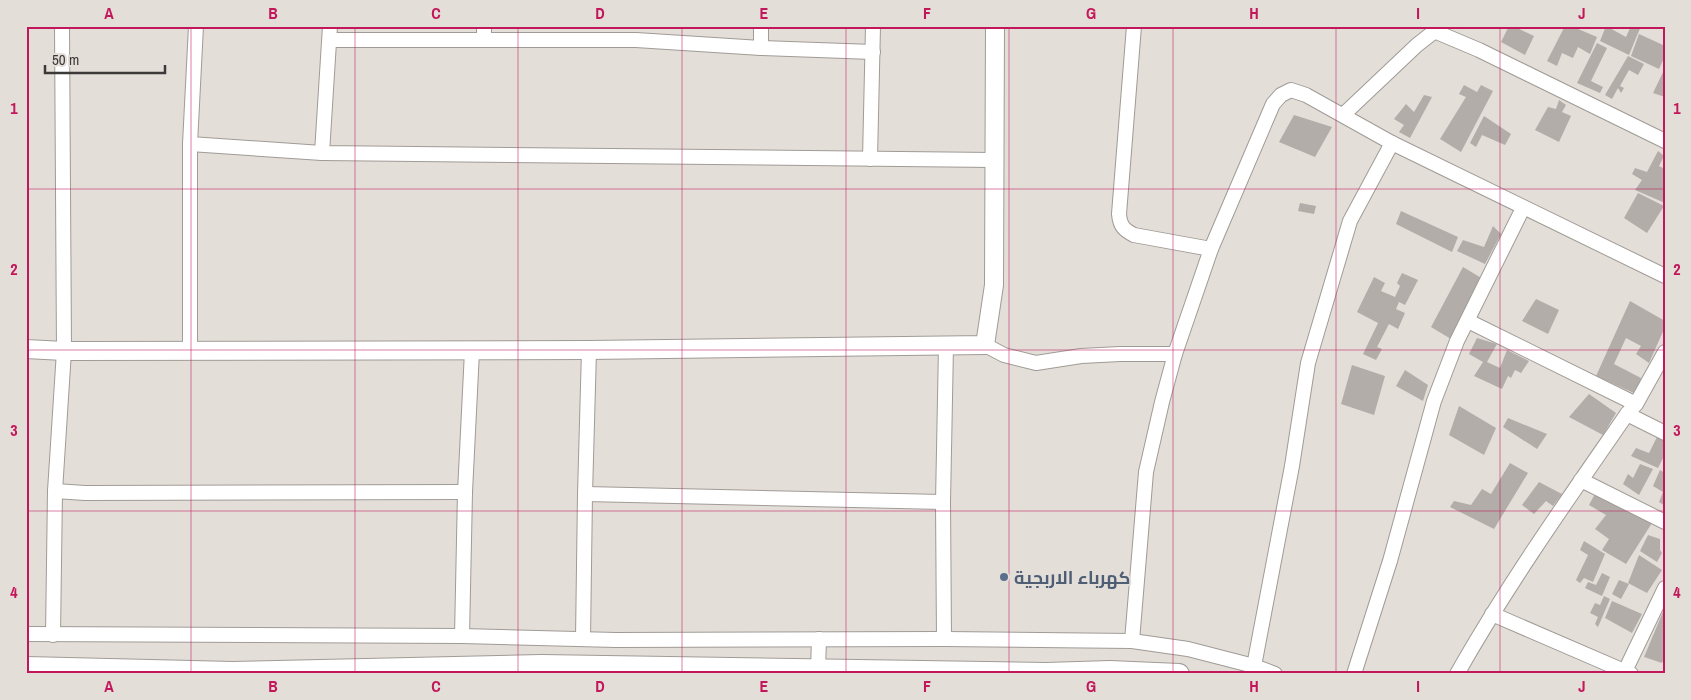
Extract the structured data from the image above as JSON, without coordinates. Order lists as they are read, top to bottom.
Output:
{
  "places": ["كهرباء الاربجية"],
  "scale_bar": "50 m",
  "grid": {
    "columns": [
      "A",
      "B",
      "C",
      "D",
      "E",
      "F",
      "G",
      "H",
      "I",
      "J"
    ],
    "rows": [
      "1",
      "2",
      "3",
      "4"
    ]
  }
}
